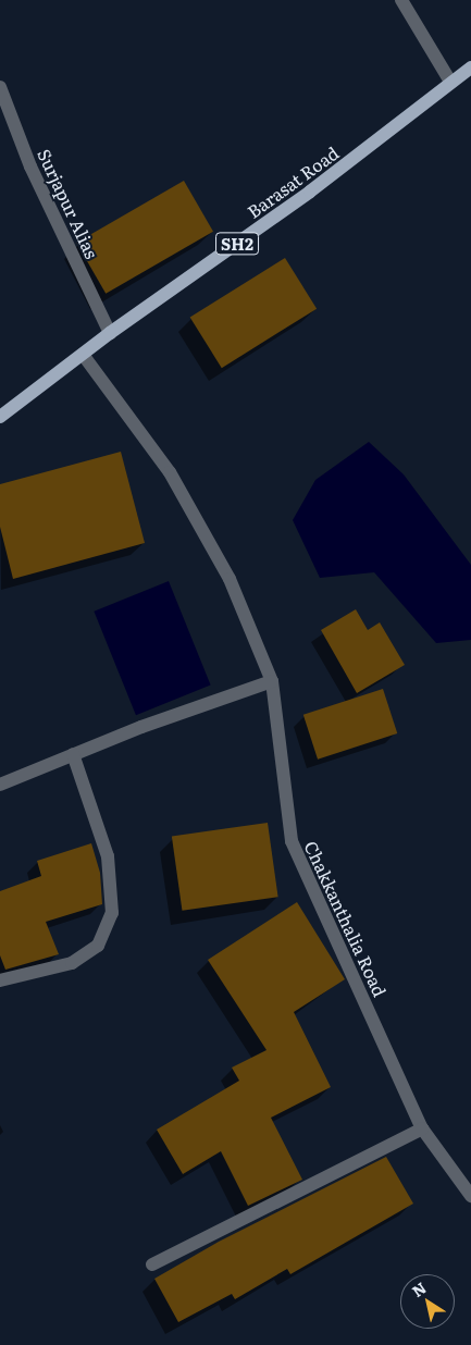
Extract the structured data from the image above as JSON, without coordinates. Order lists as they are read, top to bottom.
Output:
{
  "streets": {
    "main road": ["Barasat Road", "SH2"],
    "street": ["Surjapur Alias", "Chakkanthalia Road"]
  },
  "crossings": [
    ["Barasat Road", "Surjapur Alias"],
    ["Barasat Road", "Chakkanthalia Road"]
  ],
  "north": "top left"
}
